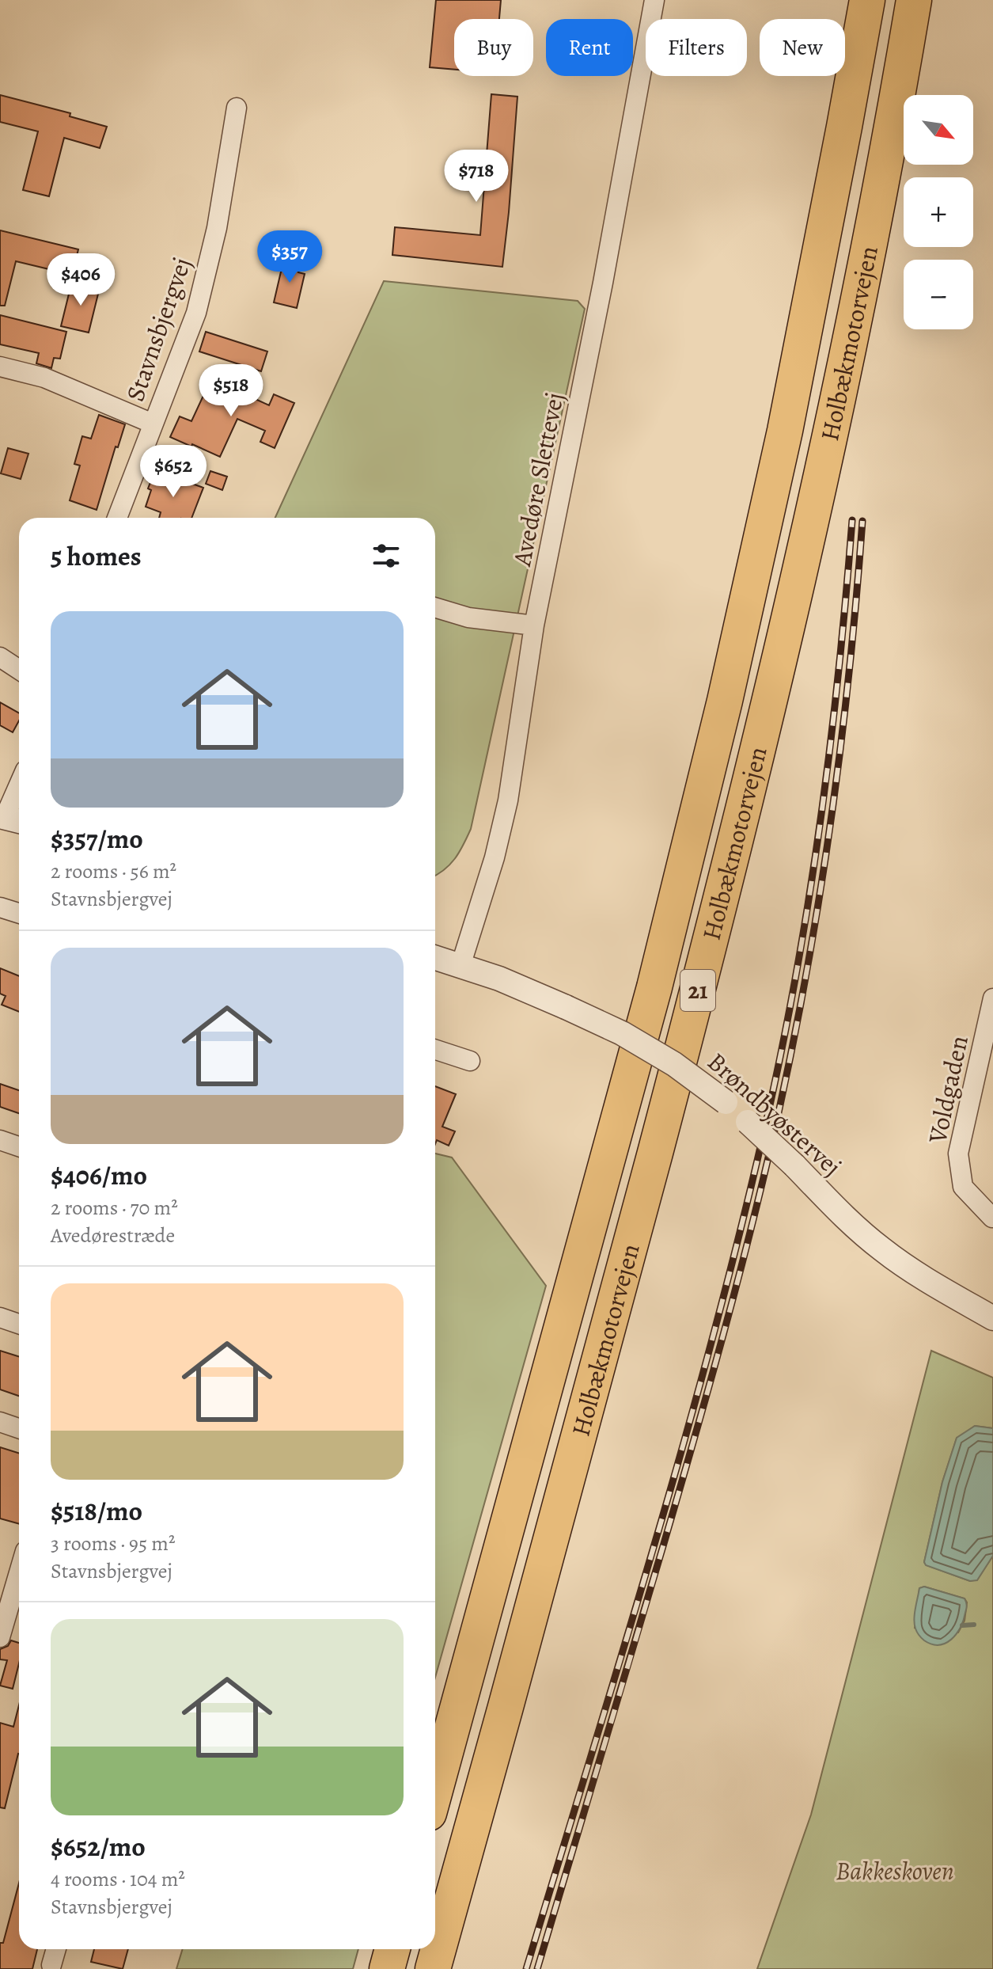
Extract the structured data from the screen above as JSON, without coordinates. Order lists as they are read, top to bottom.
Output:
{
  "streets": {
    "highway": ["Holbækmotorvejen", "21"],
    "street": [
      "Stavnsbjergvej",
      "Avedøre Slettevej",
      "Voldgaden",
      "Brøndbyøstervej"
    ]
  },
  "crossings": [
    ["Avedøre Slettevej", "Brøndbyøstervej"]
  ],
  "parks": ["Bakkeskoven"],
  "north": "bottom right",
  "page": {
    "chip": [
      "Buy",
      "Rent",
      "Filters",
      "New"
    ],
    "map_buttons": ["+", "−"],
    "price": [
      "$718",
      "$357",
      "$406",
      "$518",
      "$652"
    ],
    "heading": "5 homes",
    "list": [
      {
        "name": "$357/mo",
        "note": "2 rooms · 56 m² · Stavnsbjergvej"
      },
      {
        "name": "$406/mo",
        "note": "2 rooms · 70 m² · Avedørestræde"
      },
      {
        "name": "$518/mo",
        "note": "3 rooms · 95 m² · Stavnsbjergvej"
      },
      {
        "name": "$652/mo",
        "note": "4 rooms · 104 m² · Stavnsbjergvej"
      }
    ]
  }
}
